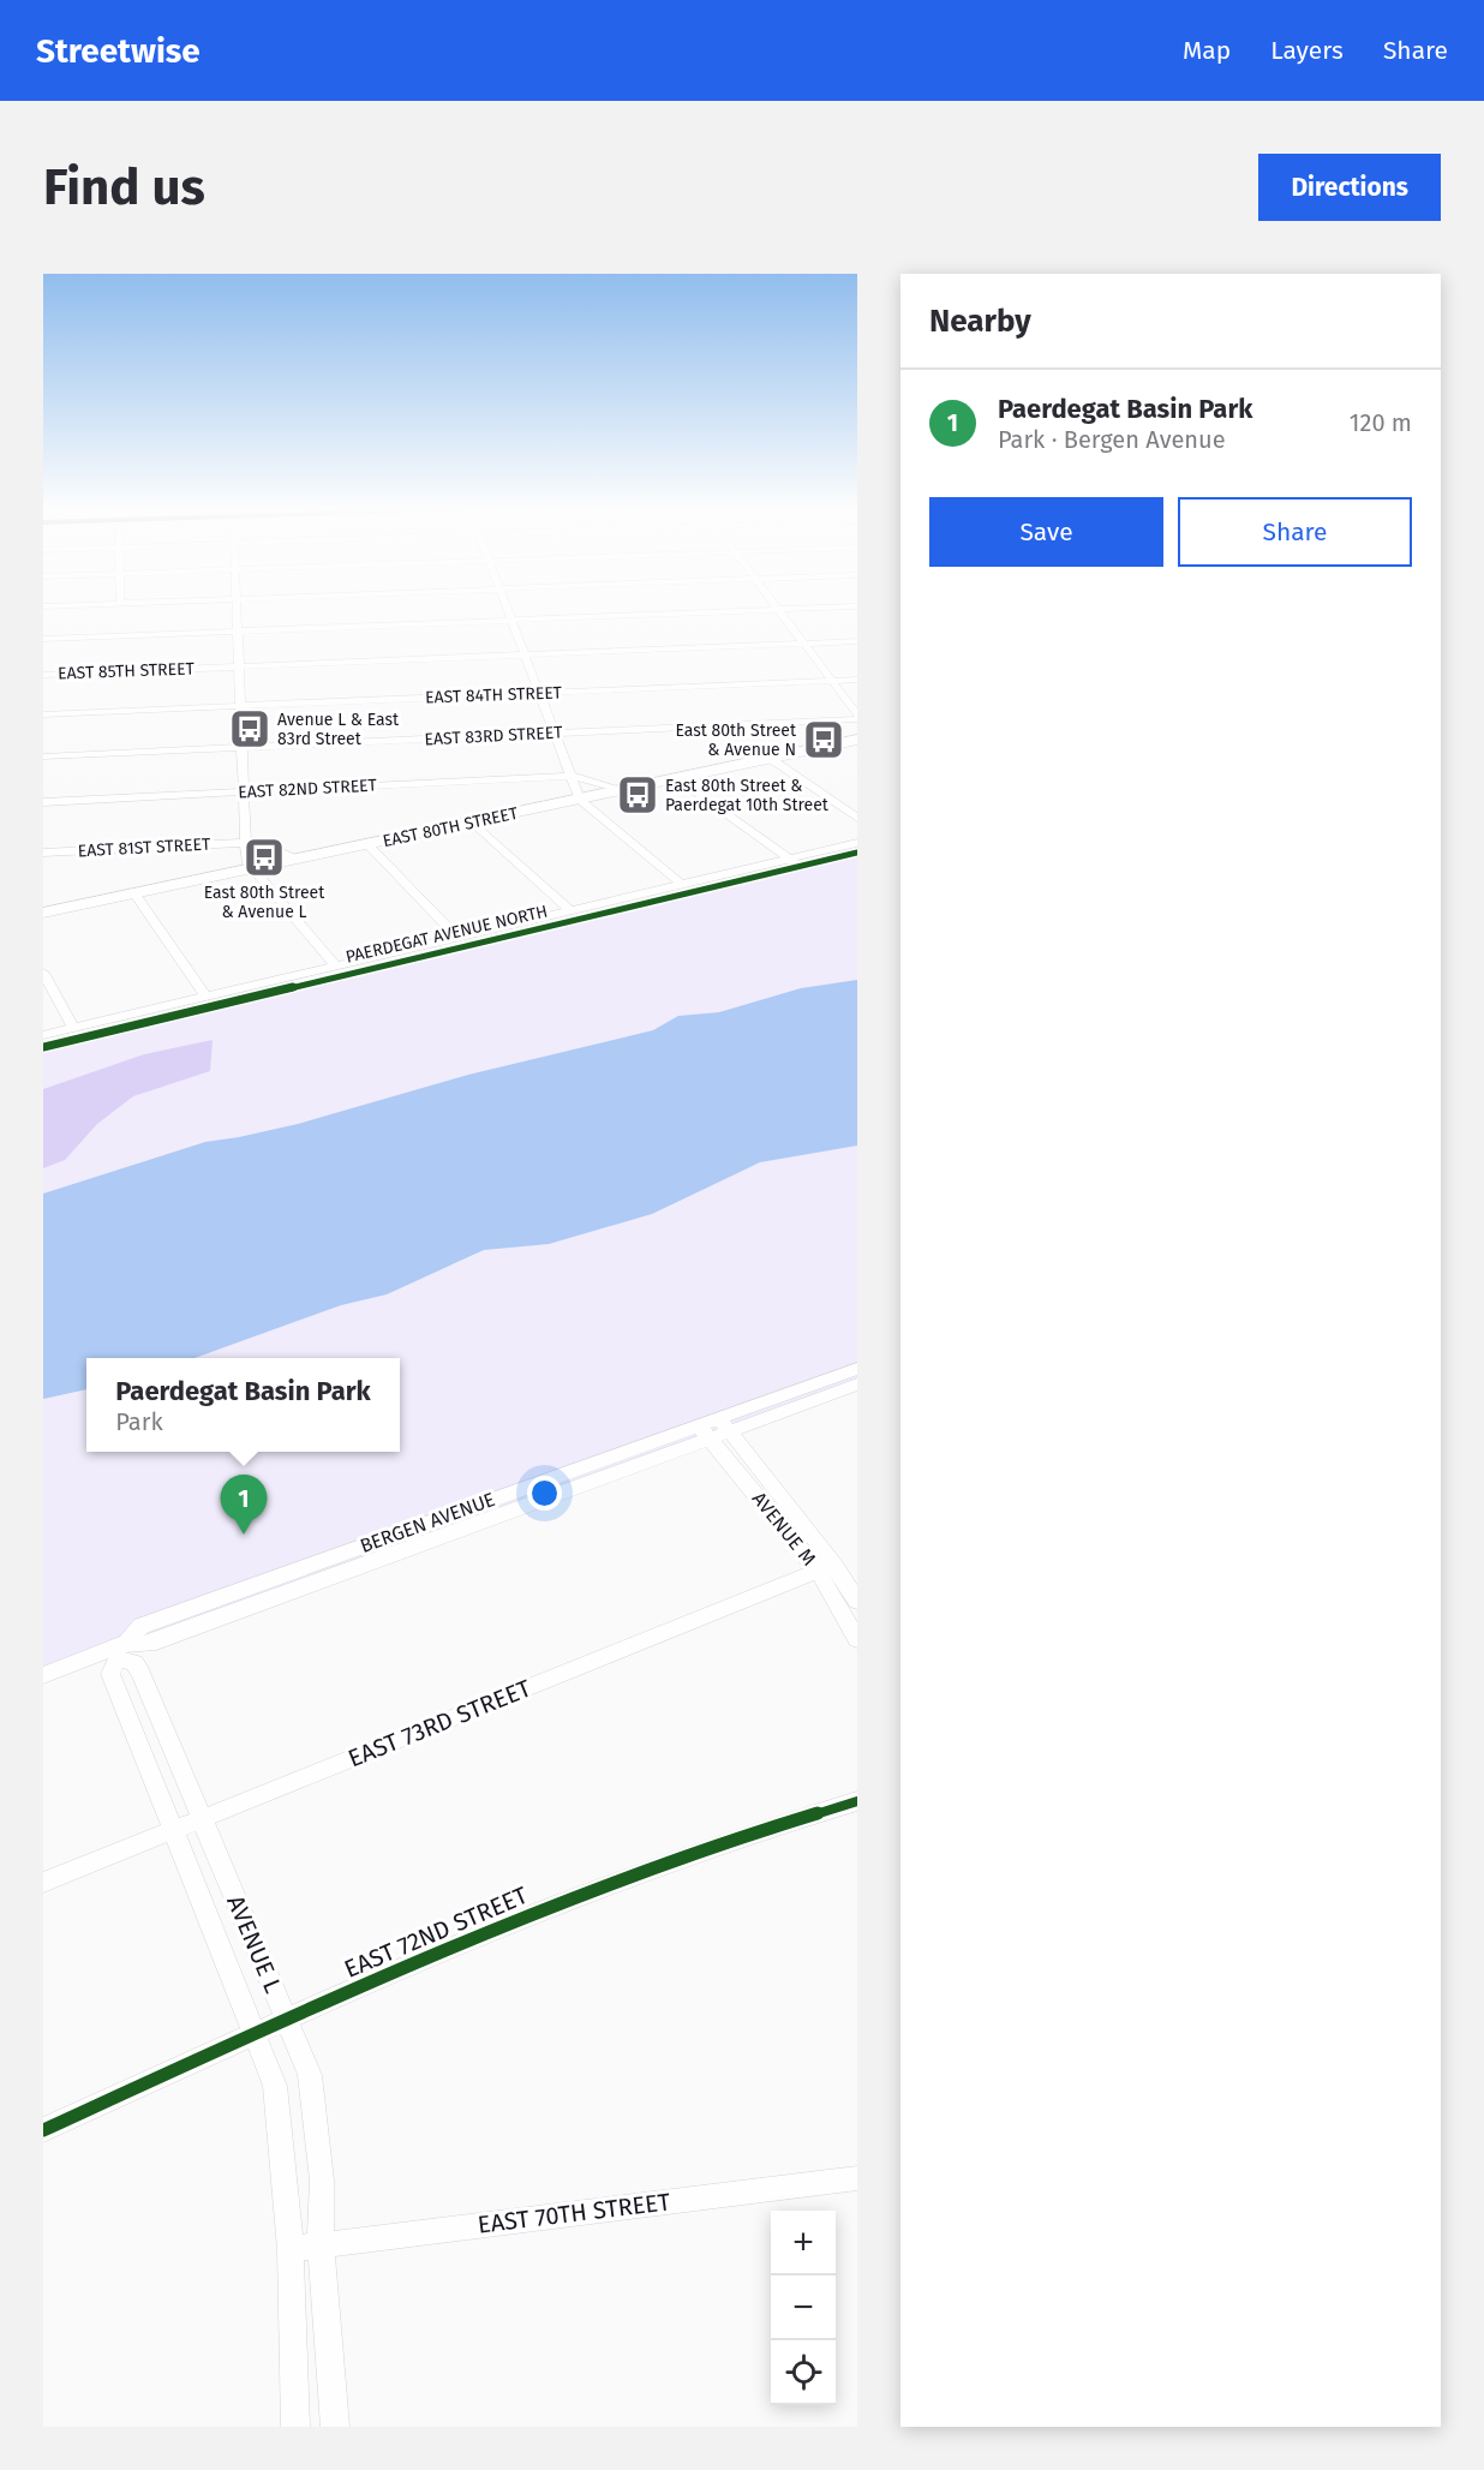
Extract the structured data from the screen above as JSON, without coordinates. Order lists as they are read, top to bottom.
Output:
{
  "streets": {
    "street": [
      "EAST 85TH STREET",
      "EAST 84TH STREET",
      "EAST 83RD STREET",
      "EAST 82ND STREET",
      "EAST 80TH STREET",
      "EAST 81ST STREET",
      "PAERDEGAT AVENUE NORTH",
      "BERGEN AVENUE",
      "AVENUE M",
      "EAST 73RD STREET",
      "EAST 72ND STREET",
      "AVENUE L",
      "EAST 70TH STREET"
    ]
  },
  "crossings": [
    ["BERGEN AVENUE", "AVENUE M"],
    ["BERGEN AVENUE", "AVENUE L"],
    ["AVENUE M", "EAST 73RD STREET"],
    ["EAST 73RD STREET", "AVENUE L"],
    ["EAST 72ND STREET", "AVENUE L"],
    ["AVENUE L", "EAST 70TH STREET"]
  ],
  "places": {
    "bus stop": [
      "Avenue L & East 83rd Street",
      "East 80th Street & Avenue N",
      "East 80th Street & Paerdegat 10th Street",
      "East 80th Street & Avenue L"
    ]
  },
  "page": {
    "header": "Streetwise",
    "nav": ["Map", "Layers", "Share"],
    "buttons": [
      "Directions",
      ["Save", "Share"]
    ],
    "title": "Find us",
    "heading": "Nearby",
    "list": [
      {
        "mark": "1",
        "name": "Paerdegat Basin Park",
        "note": "Park · Bergen Avenue",
        "value": "120 m"
      }
    ],
    "popup": ["Paerdegat Basin Park", "Park"],
    "pins": "1",
    "map_buttons": ["+", "−"]
  }
}
